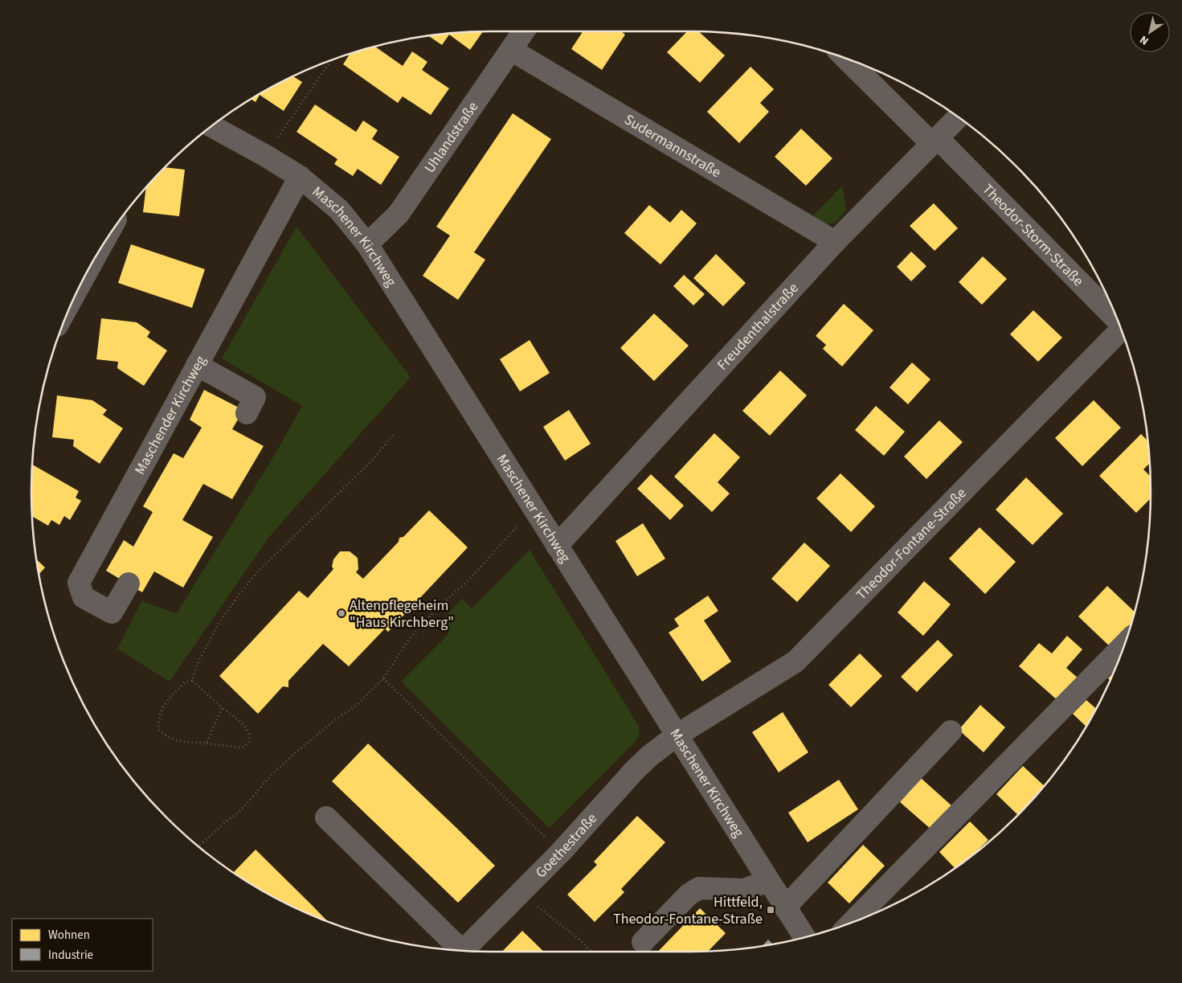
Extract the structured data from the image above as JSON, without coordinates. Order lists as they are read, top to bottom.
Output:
{
  "streets": {
    "street": [
      "Uhlandstraße",
      "Sudermannstraße",
      "Theodor-Storm-Straße",
      "Maschener Kirchweg",
      "Freudenthalstraße",
      "Maschender Kirchweg",
      "Theodor-Fontane-Straße",
      "Goethestraße"
    ]
  },
  "crossings": [
    ["Uhlandstraße", "Sudermannstraße"],
    ["Uhlandstraße", "Maschener Kirchweg"],
    ["Sudermannstraße", "Freudenthalstraße"],
    ["Theodor-Storm-Straße", "Freudenthalstraße"],
    ["Maschener Kirchweg", "Freudenthalstraße"],
    ["Maschener Kirchweg", "Maschender Kirchweg"],
    ["Maschener Kirchweg", "Theodor-Fontane-Straße"],
    ["Maschener Kirchweg", "Goethestraße"],
    ["Theodor-Fontane-Straße", "Goethestraße"]
  ],
  "places": {
    "other": ["Altenpflegeheim \"Haus Kirchberg\""],
    "transit": ["Hittfeld, Theodor-Fontane-Straße"]
  },
  "legend": ["Wohnen", "Industrie"],
  "north": "bottom left"
}
